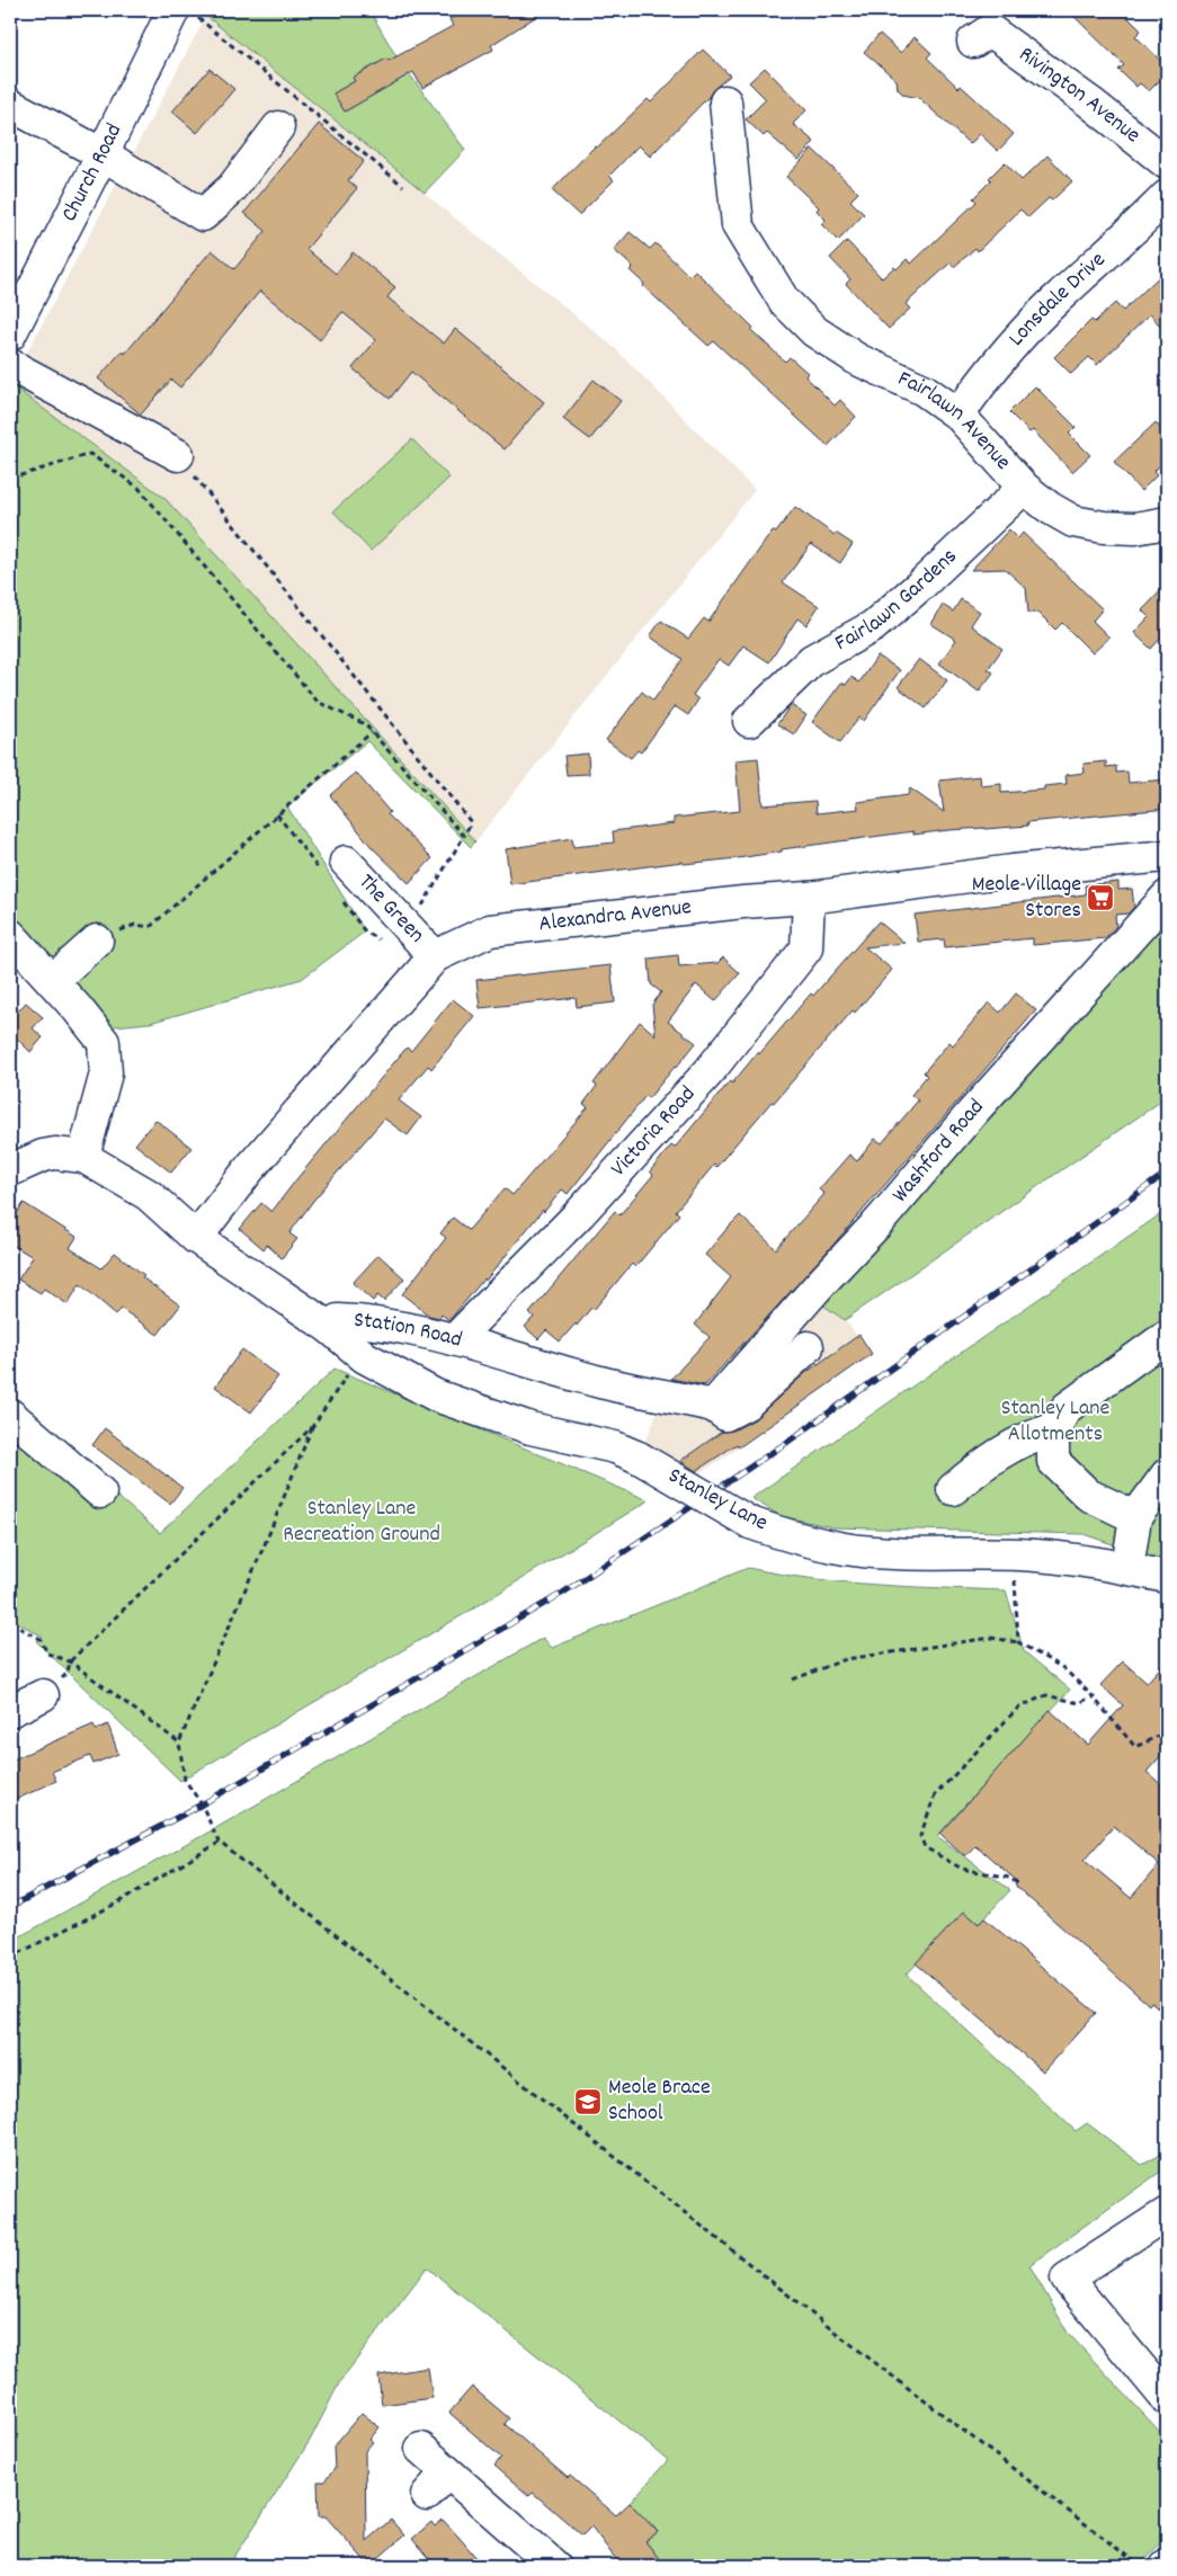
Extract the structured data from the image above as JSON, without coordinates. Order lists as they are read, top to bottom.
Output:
{
  "streets": {
    "street": [
      "Rivington Avenue",
      "Church Road",
      "Lonsdale Drive",
      "Fairlawn Avenue",
      "Fairlawn Gardens",
      "The Green",
      "Alexandra Avenue",
      "Victoria Road",
      "Washford Road",
      "Station Road",
      "Stanley Lane"
    ]
  },
  "crossings": [
    ["Lonsdale Drive", "Fairlawn Avenue"],
    ["Fairlawn Avenue", "Fairlawn Gardens"],
    ["The Green", "Alexandra Avenue"],
    ["Alexandra Avenue", "Victoria Road"],
    ["Alexandra Avenue", "Station Road"],
    ["Victoria Road", "Station Road"],
    ["Washford Road", "Station Road"],
    ["Station Road", "Stanley Lane"]
  ],
  "parks": ["Stanley Lane Allotments", "Stanley Lane Recreation Ground"],
  "places": {
    "supermarket": ["Meole Village Stores"],
    "school or university": ["Meole Brace School"]
  }
}
